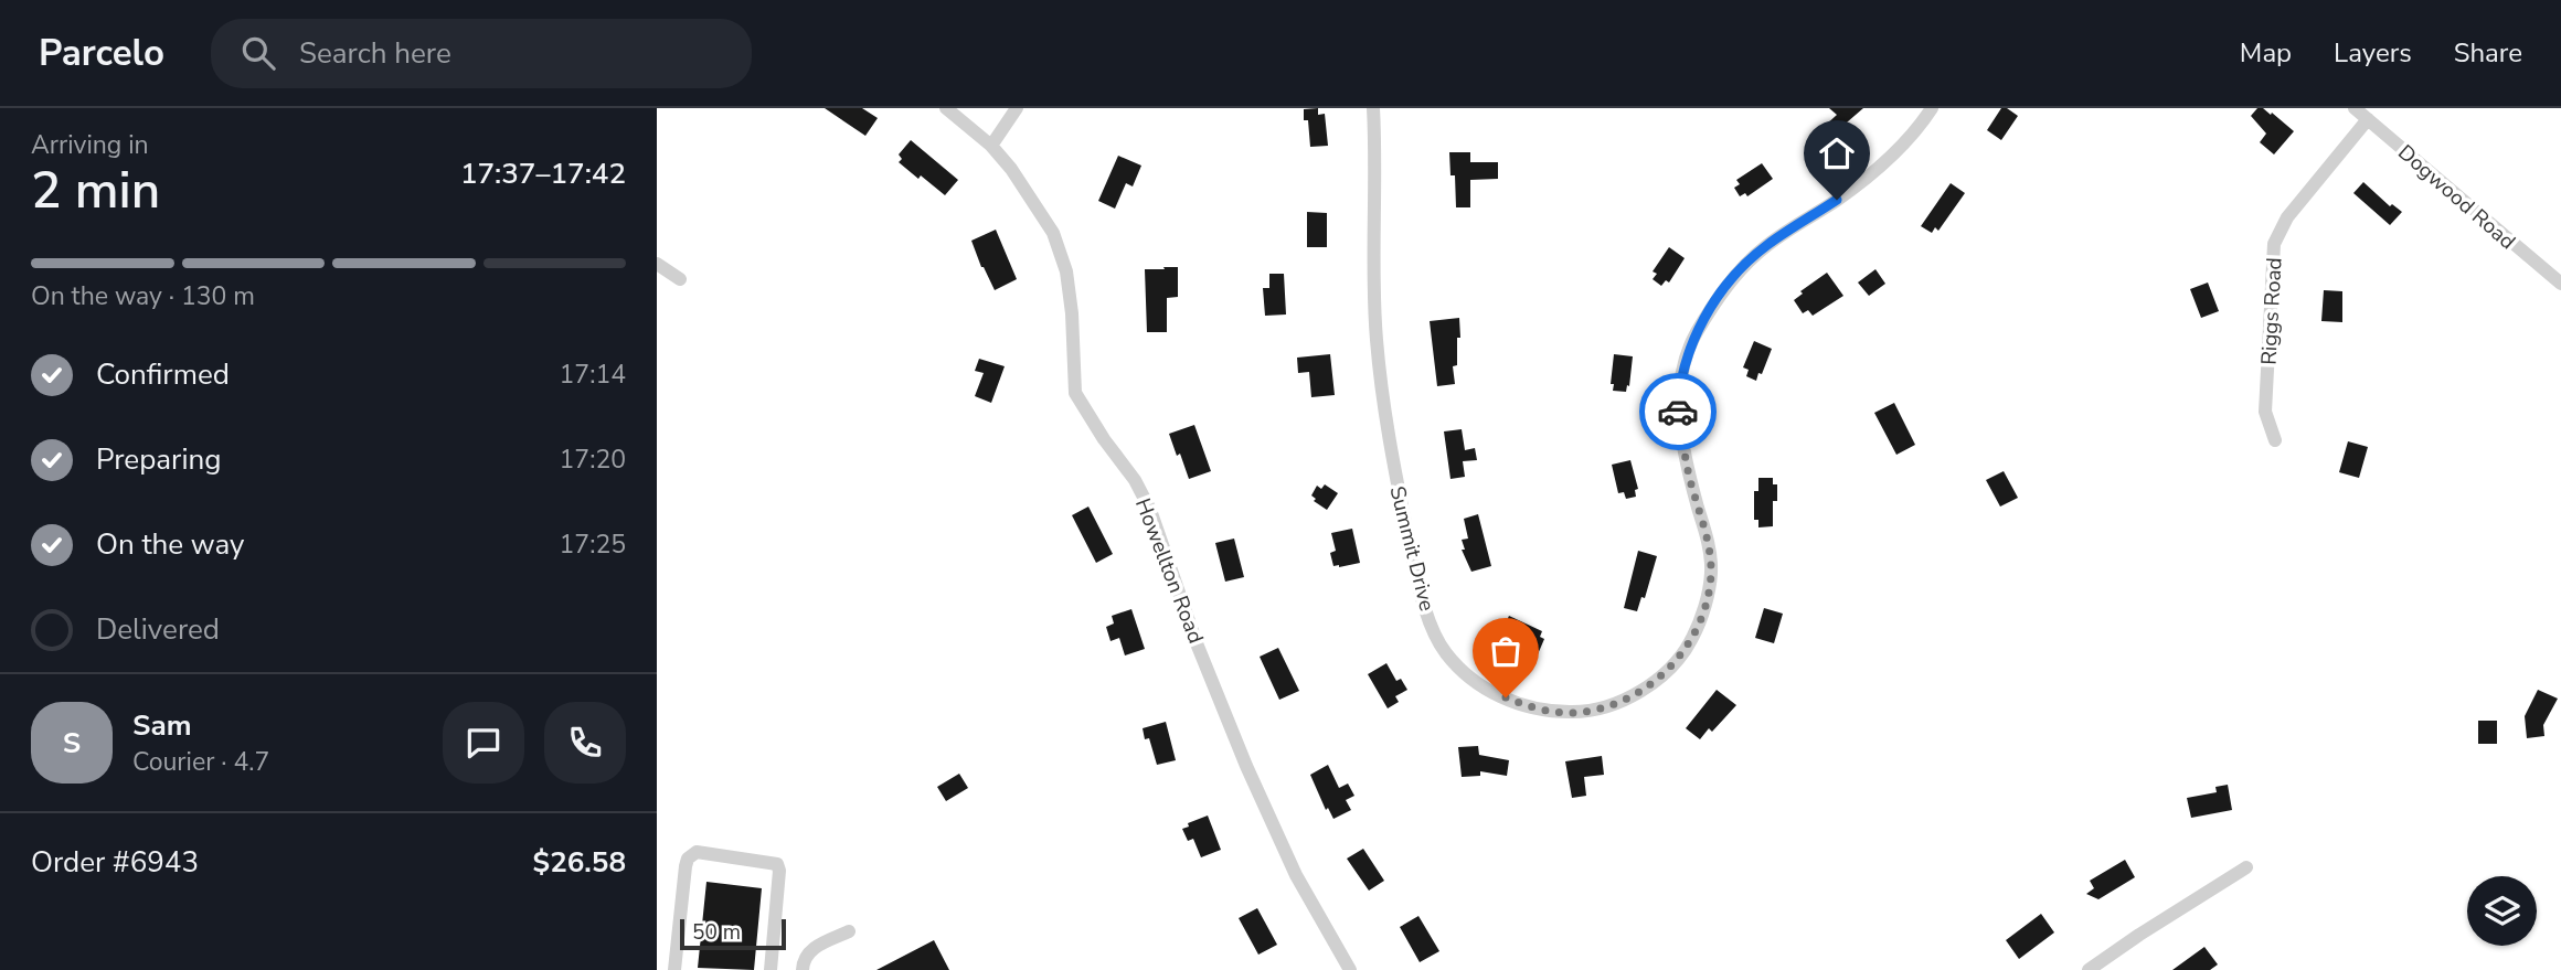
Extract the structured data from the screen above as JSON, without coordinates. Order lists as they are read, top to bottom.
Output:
{
  "streets": {
    "street": [
      "Dogwood Road",
      "Riggs Road",
      "Summit Drive",
      "Howellton Road"
    ]
  },
  "crossings": [
    ["Dogwood Road", "Riggs Road"]
  ],
  "scale_bar": "50 m",
  "page": {
    "header": "Parcelo",
    "search": "Search here",
    "nav": ["Map", "Layers", "Share"],
    "heading": ["2 min", "Arriving in", "17:37–17:42"],
    "panel": [
      "Sam",
      "Courier · 4.7",
      "Order #6943",
      "$26.58"
    ],
    "bar": "On the way · 130 m",
    "list": [
      ["Confirmed", "17:14"],
      ["Preparing", "17:20"],
      ["On the way", "17:25"],
      "Delivered"
    ],
    "round": "S",
    "scale": "50 m"
  }
}
